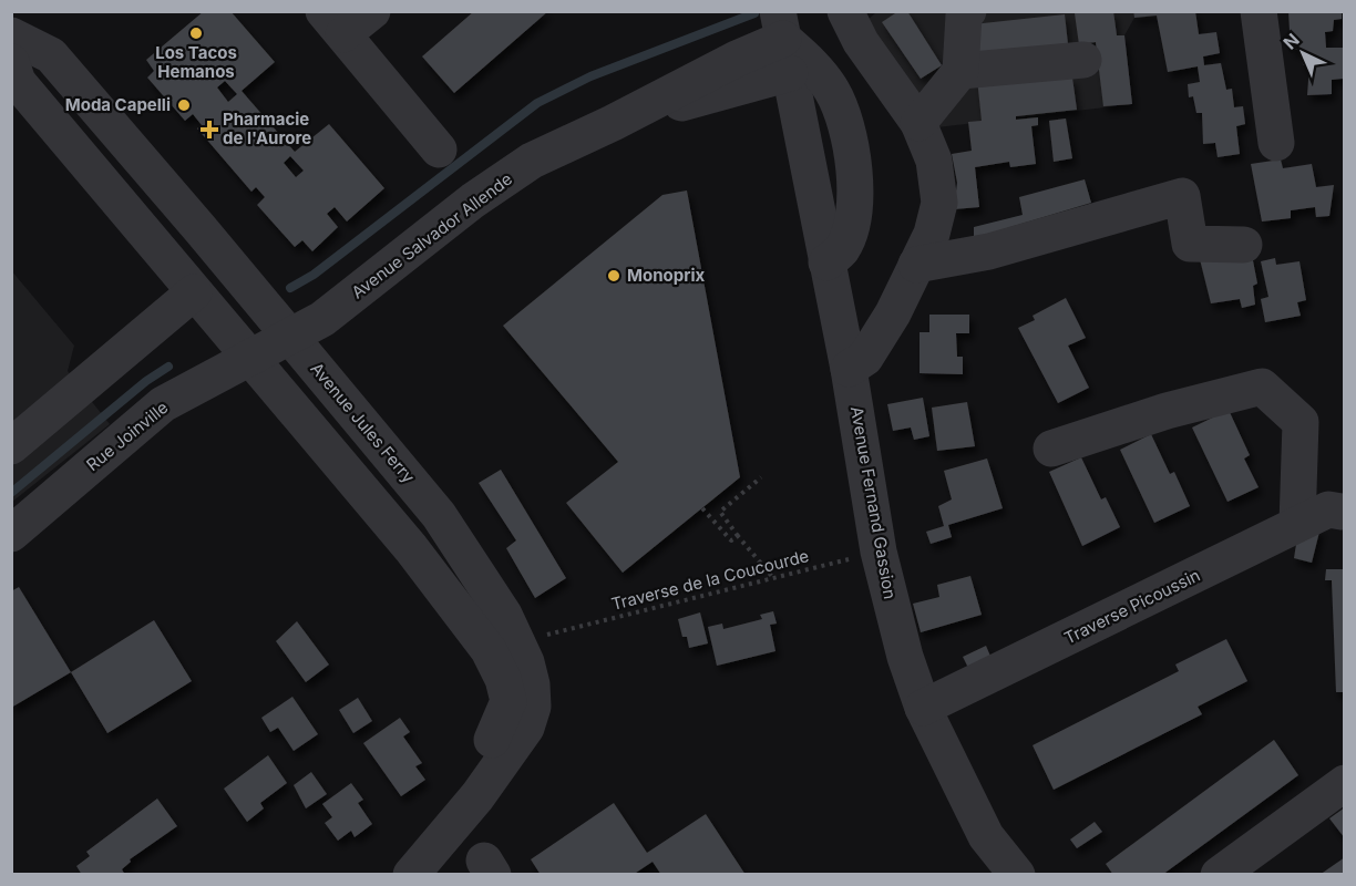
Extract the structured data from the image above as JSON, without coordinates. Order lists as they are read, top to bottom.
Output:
{
  "streets": {
    "street": [
      "Avenue Salvador Allende",
      "Avenue Jules Ferry",
      "Rue Joinville",
      "Avenue Fernand Gassion",
      "Traverse Picoussin"
    ],
    "path": ["Traverse de la Coucourde"]
  },
  "crossings": [
    ["Avenue Salvador Allende", "Avenue Jules Ferry"],
    ["Avenue Salvador Allende", "Rue Joinville"],
    ["Avenue Salvador Allende", "Avenue Fernand Gassion"],
    ["Avenue Jules Ferry", "Rue Joinville"],
    ["Avenue Fernand Gassion", "Traverse de la Coucourde"],
    ["Avenue Fernand Gassion", "Traverse Picoussin"]
  ],
  "places": {
    "other": ["Los Tacos Hemanos", "Moda Capelli", "Monoprix"],
    "health": ["Pharmacie de l'Aurore"]
  },
  "north": "top left"
}
